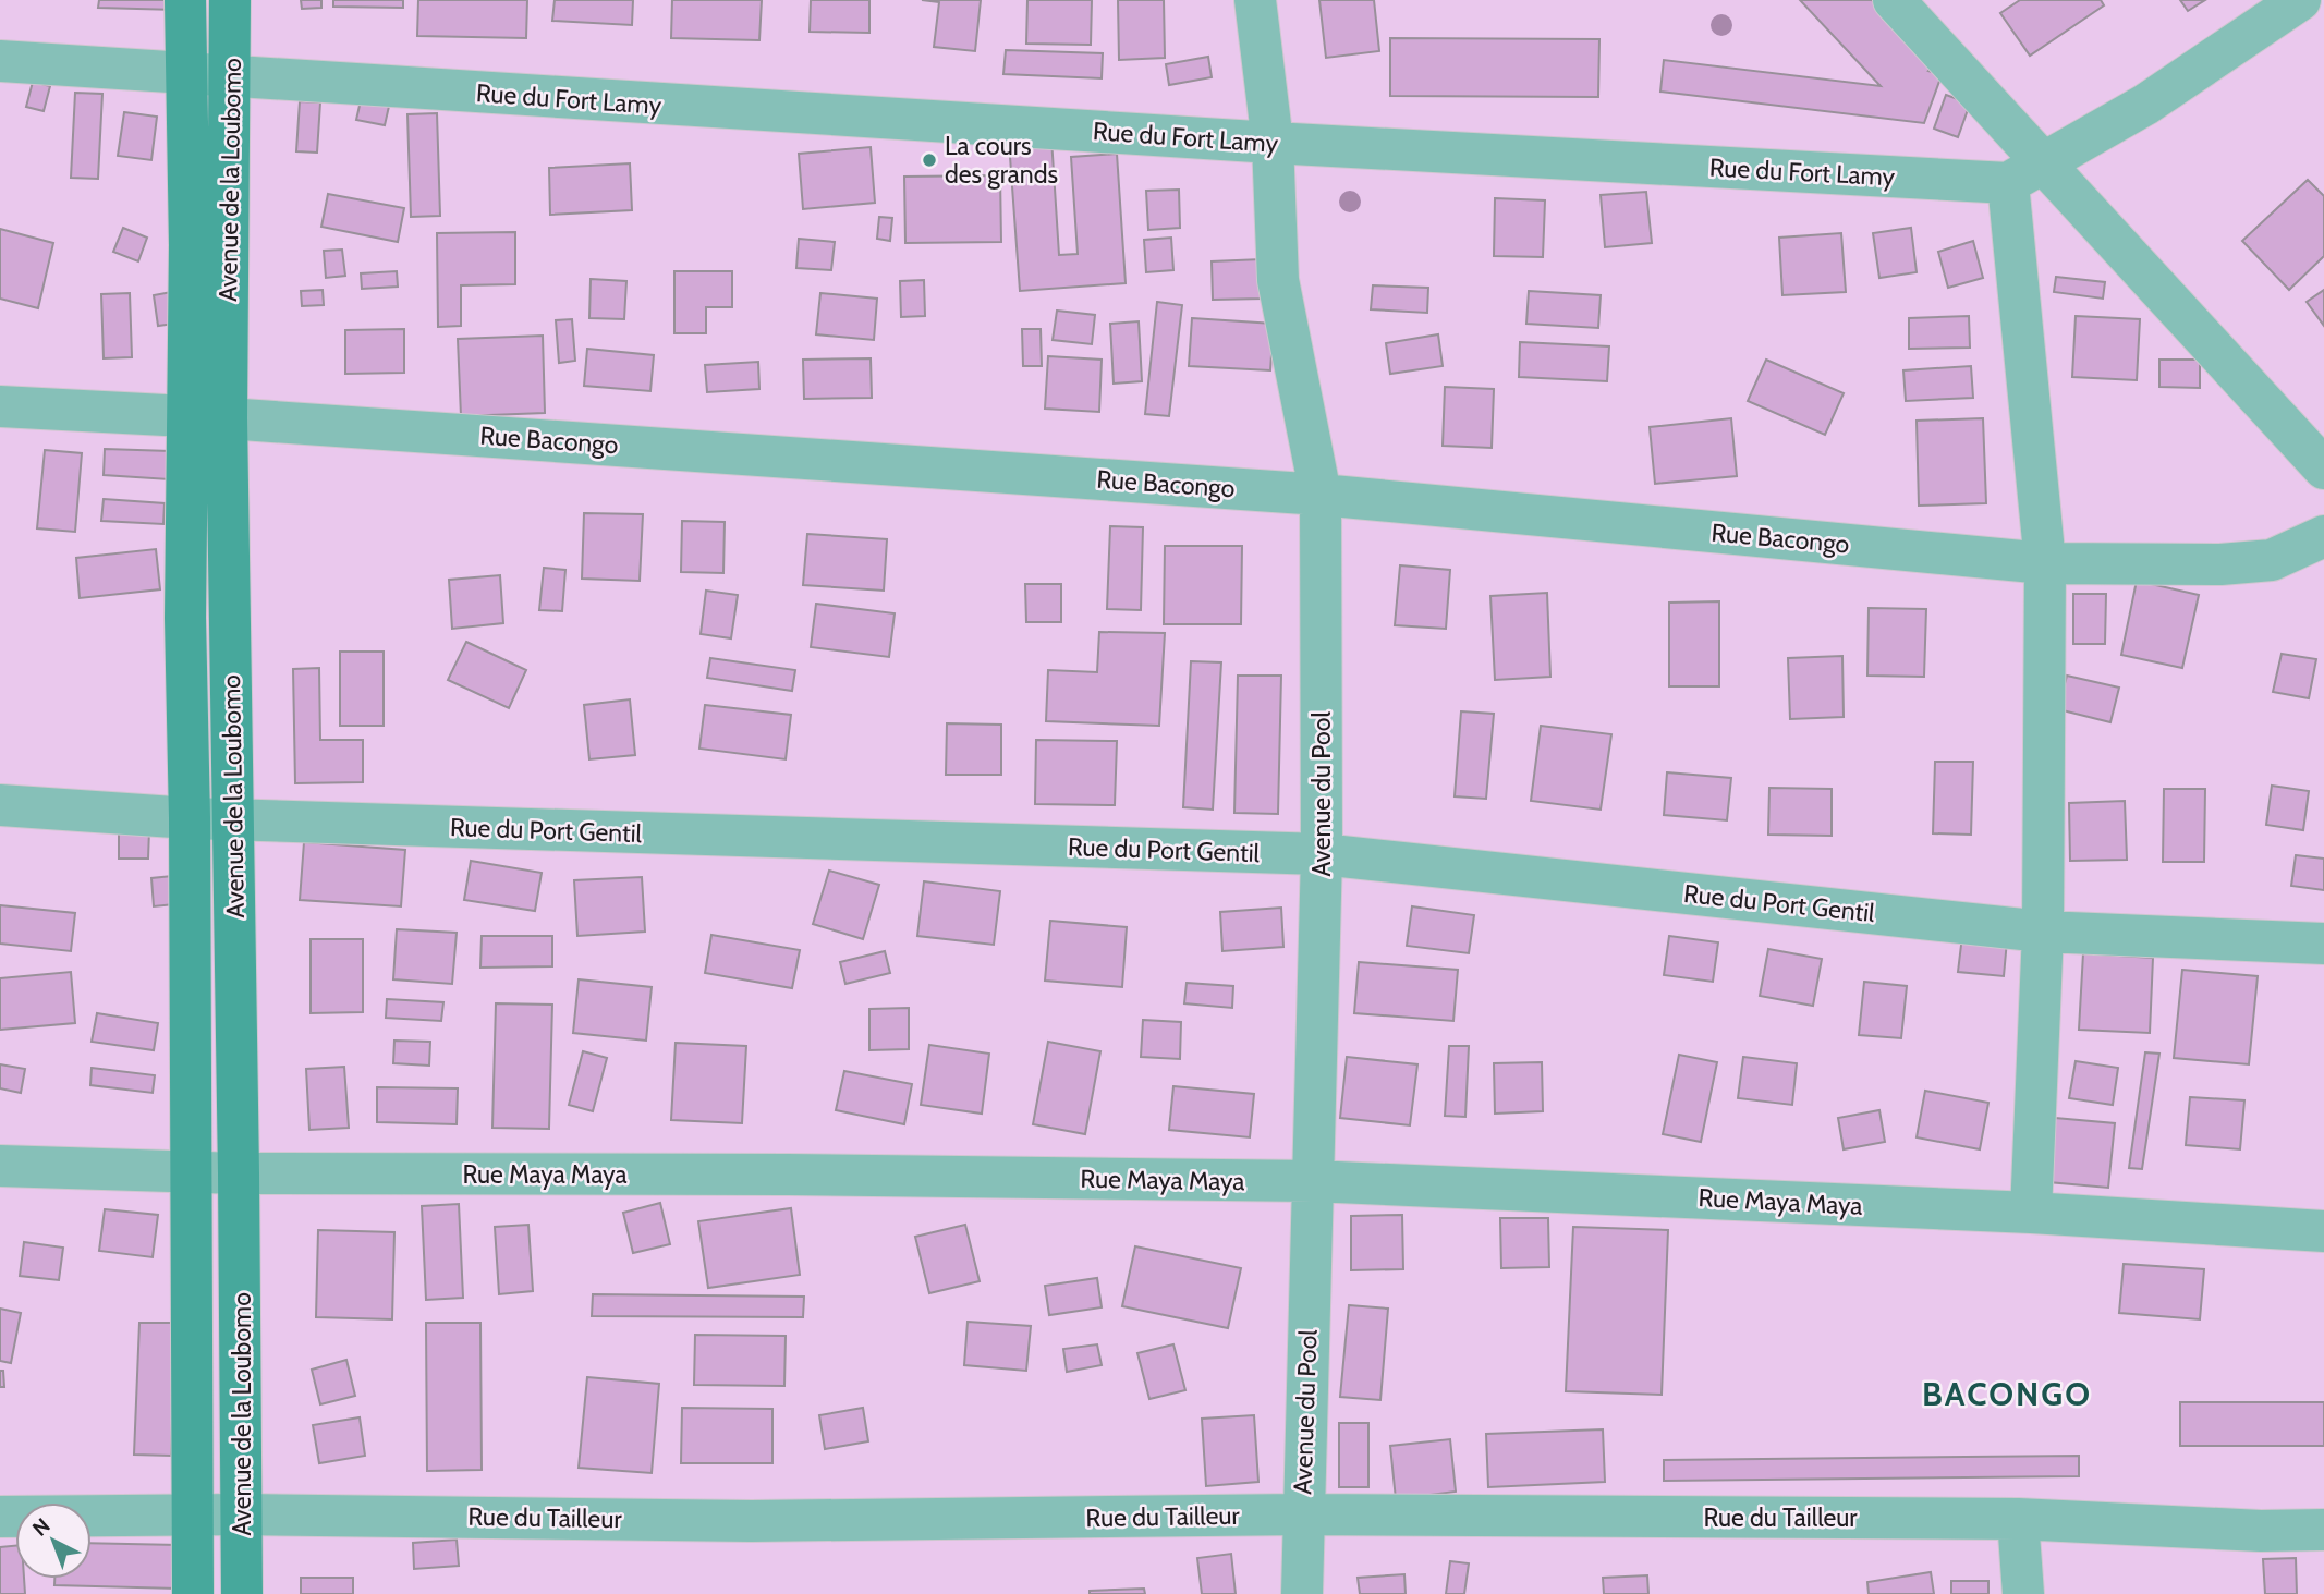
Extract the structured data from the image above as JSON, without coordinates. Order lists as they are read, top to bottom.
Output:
{
  "streets": {
    "street": [
      "Rue du Fort Lamy",
      "Avenue de la Loubomo",
      "Rue Bacongo",
      "Avenue du Pool",
      "Rue du Port Gentil",
      "Rue Maya Maya",
      "Rue du Tailleur"
    ]
  },
  "crossings": [
    ["Rue du Fort Lamy", "Avenue de la Loubomo"],
    ["Rue du Fort Lamy", "Avenue du Pool"],
    ["Avenue de la Loubomo", "Rue Bacongo"],
    ["Avenue de la Loubomo", "Rue du Port Gentil"],
    ["Avenue de la Loubomo", "Rue Maya Maya"],
    ["Avenue de la Loubomo", "Rue du Tailleur"],
    ["Rue Bacongo", "Avenue du Pool"],
    ["Avenue du Pool", "Rue du Port Gentil"],
    ["Avenue du Pool", "Rue Maya Maya"],
    ["Avenue du Pool", "Rue du Tailleur"]
  ],
  "districts": ["BACONGO"],
  "places": ["La cours des grands"],
  "north": "top left"
}
